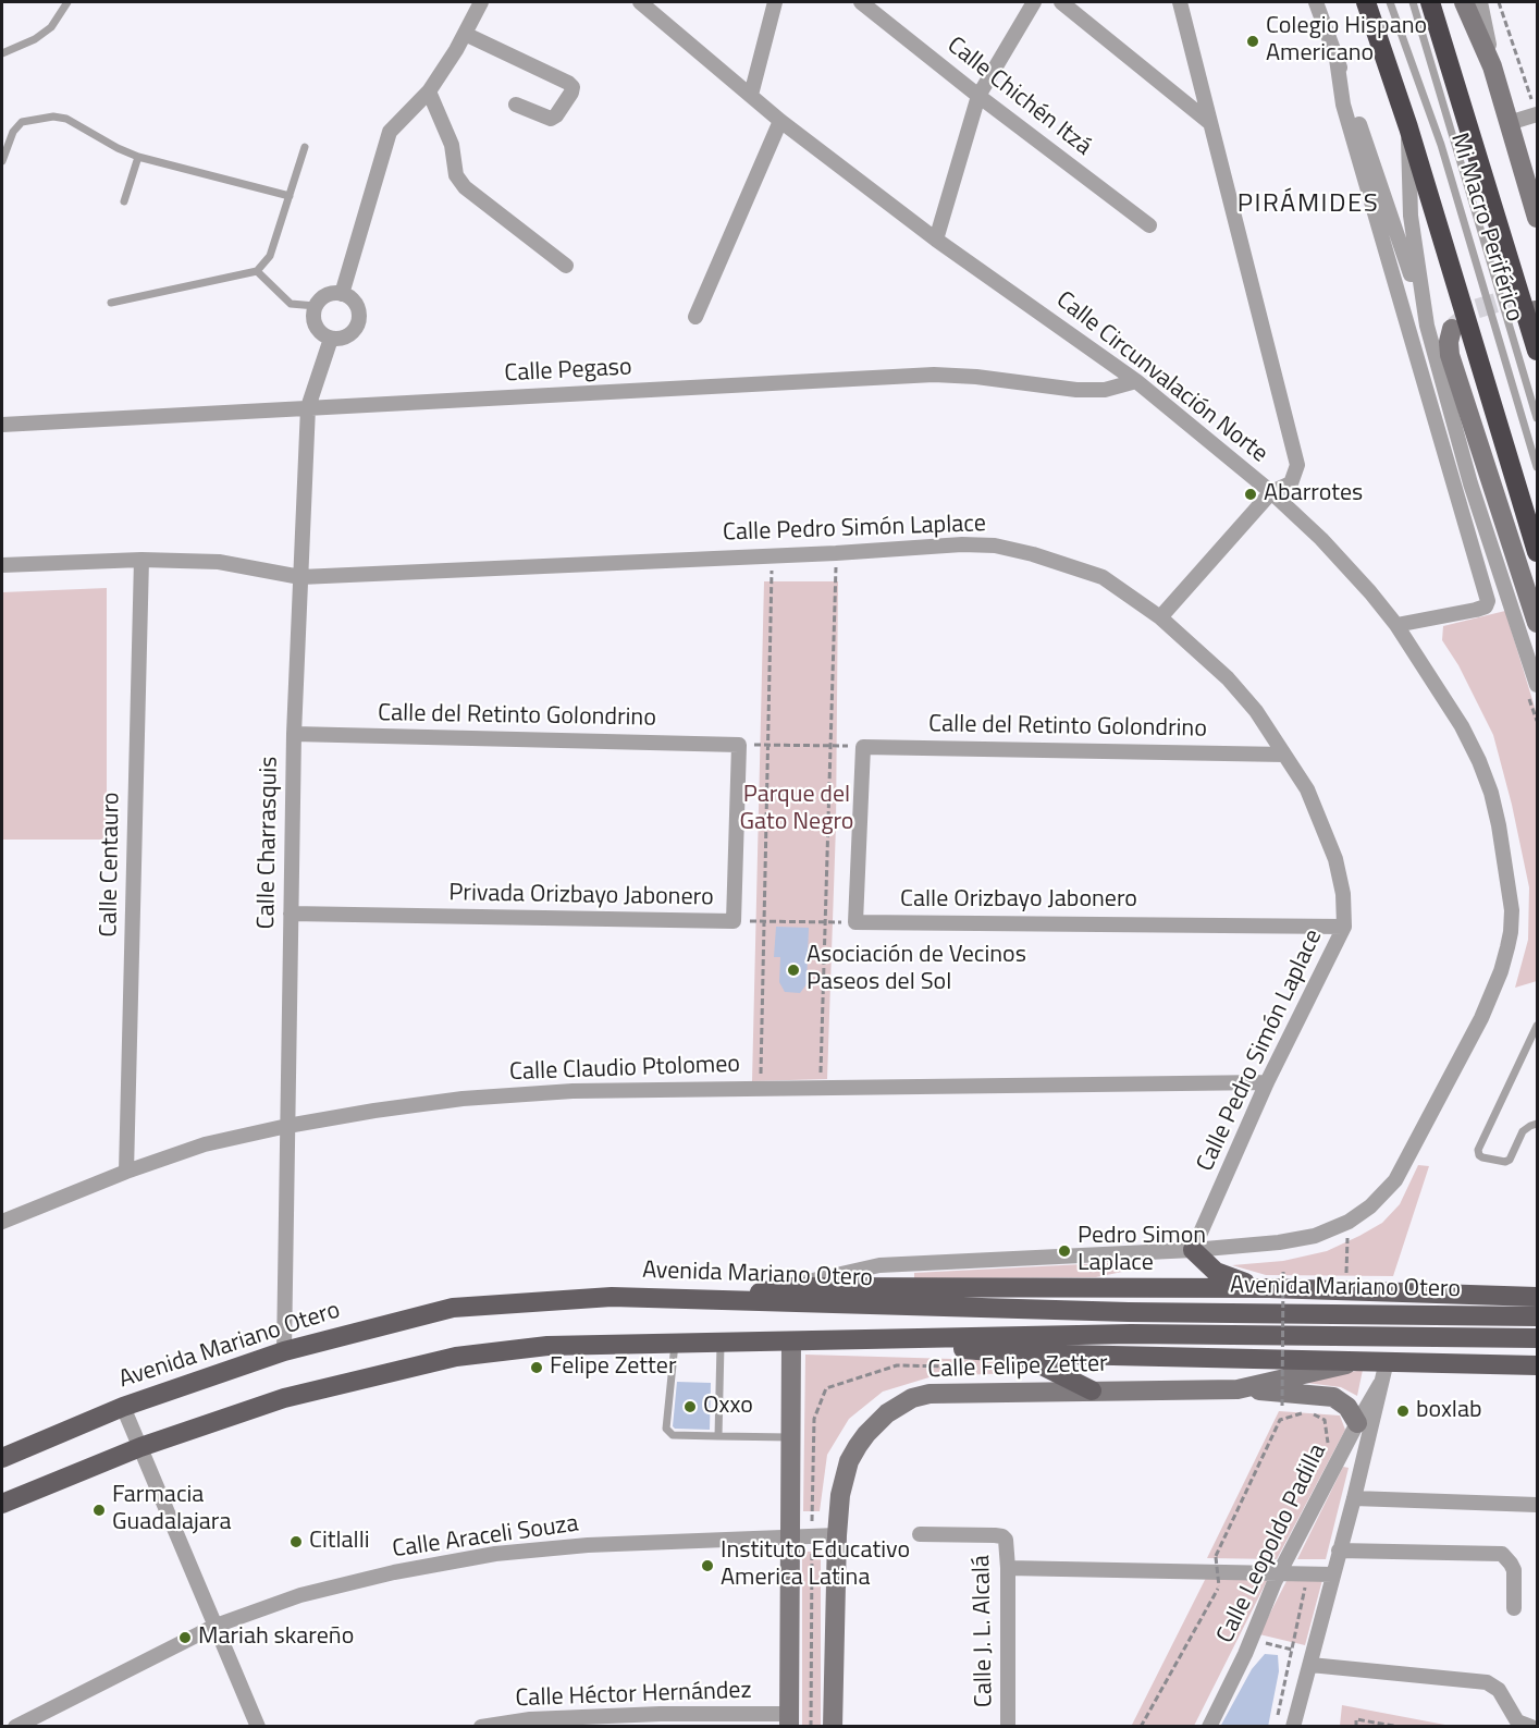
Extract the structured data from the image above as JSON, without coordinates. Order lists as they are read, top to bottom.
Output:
{
  "streets": {
    "main road": ["Avenida Mariano Otero", "Calle Felipe Zetter"],
    "street": [
      "Calle Chichén Itzá",
      "Calle Pegaso",
      "Calle Circunvalación Norte",
      "Calle Pedro Simón Laplace",
      "Calle del Retinto Golondrino",
      "Calle Charrasquis",
      "Calle Centauro",
      "Privada Orizbayo Jabonero",
      "Calle Orizbayo Jabonero",
      "Calle Claudio Ptolomeo",
      "Calle Araceli Souza",
      "Calle Leopoldo Padilla",
      "Calle J. L. Alcalá",
      "Calle Héctor Hernández"
    ],
    "lane": ["Mi Macro Periférico"]
  },
  "crossings": [
    ["Calle Pegaso", "Calle Circunvalación Norte"],
    ["Calle Pegaso", "Calle Charrasquis"],
    ["Calle Circunvalación Norte", "Calle Pedro Simón Laplace"],
    ["Calle Pedro Simón Laplace", "Calle del Retinto Golondrino"],
    ["Calle Pedro Simón Laplace", "Calle Charrasquis"],
    ["Calle Pedro Simón Laplace", "Calle Centauro"],
    ["Calle Pedro Simón Laplace", "Calle Orizbayo Jabonero"],
    ["Calle Pedro Simón Laplace", "Calle Claudio Ptolomeo"],
    ["Calle del Retinto Golondrino", "Calle Charrasquis"],
    ["Calle del Retinto Golondrino", "Privada Orizbayo Jabonero"],
    ["Calle Charrasquis", "Privada Orizbayo Jabonero"],
    ["Calle Charrasquis", "Calle Claudio Ptolomeo"],
    ["Calle Charrasquis", "Avenida Mariano Otero"],
    ["Calle Centauro", "Calle Claudio Ptolomeo"],
    ["Calle Felipe Zetter", "Calle Araceli Souza"]
  ],
  "districts": ["PIRÁMIDES"],
  "parks": ["Parque del Gato Negro"],
  "places": [
    "Colegio Hispano Americano",
    "Abarrotes",
    "Asociación de Vecinos Paseos del Sol",
    "Pedro Simon Laplace",
    "Felipe Zetter",
    "Oxxo",
    "boxlab",
    "Farmacia Guadalajara",
    "Citlalli",
    "Instituto Educativo America Latina",
    "Mariah skareño"
  ]
}
